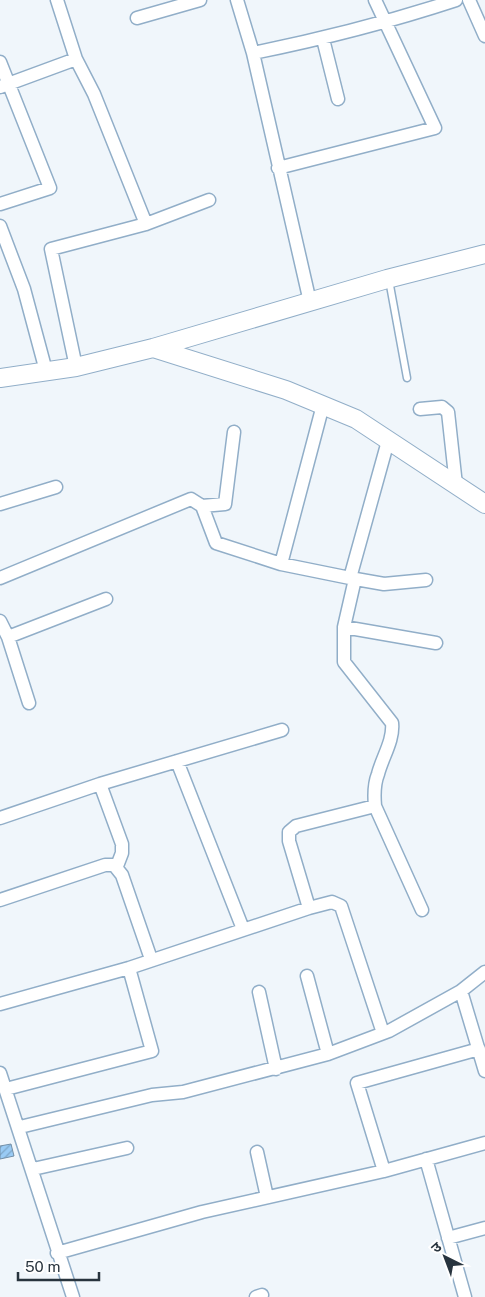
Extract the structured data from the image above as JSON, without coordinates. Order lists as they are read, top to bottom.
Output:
{
  "scale_bar": "50 m",
  "north": "top left"
}
